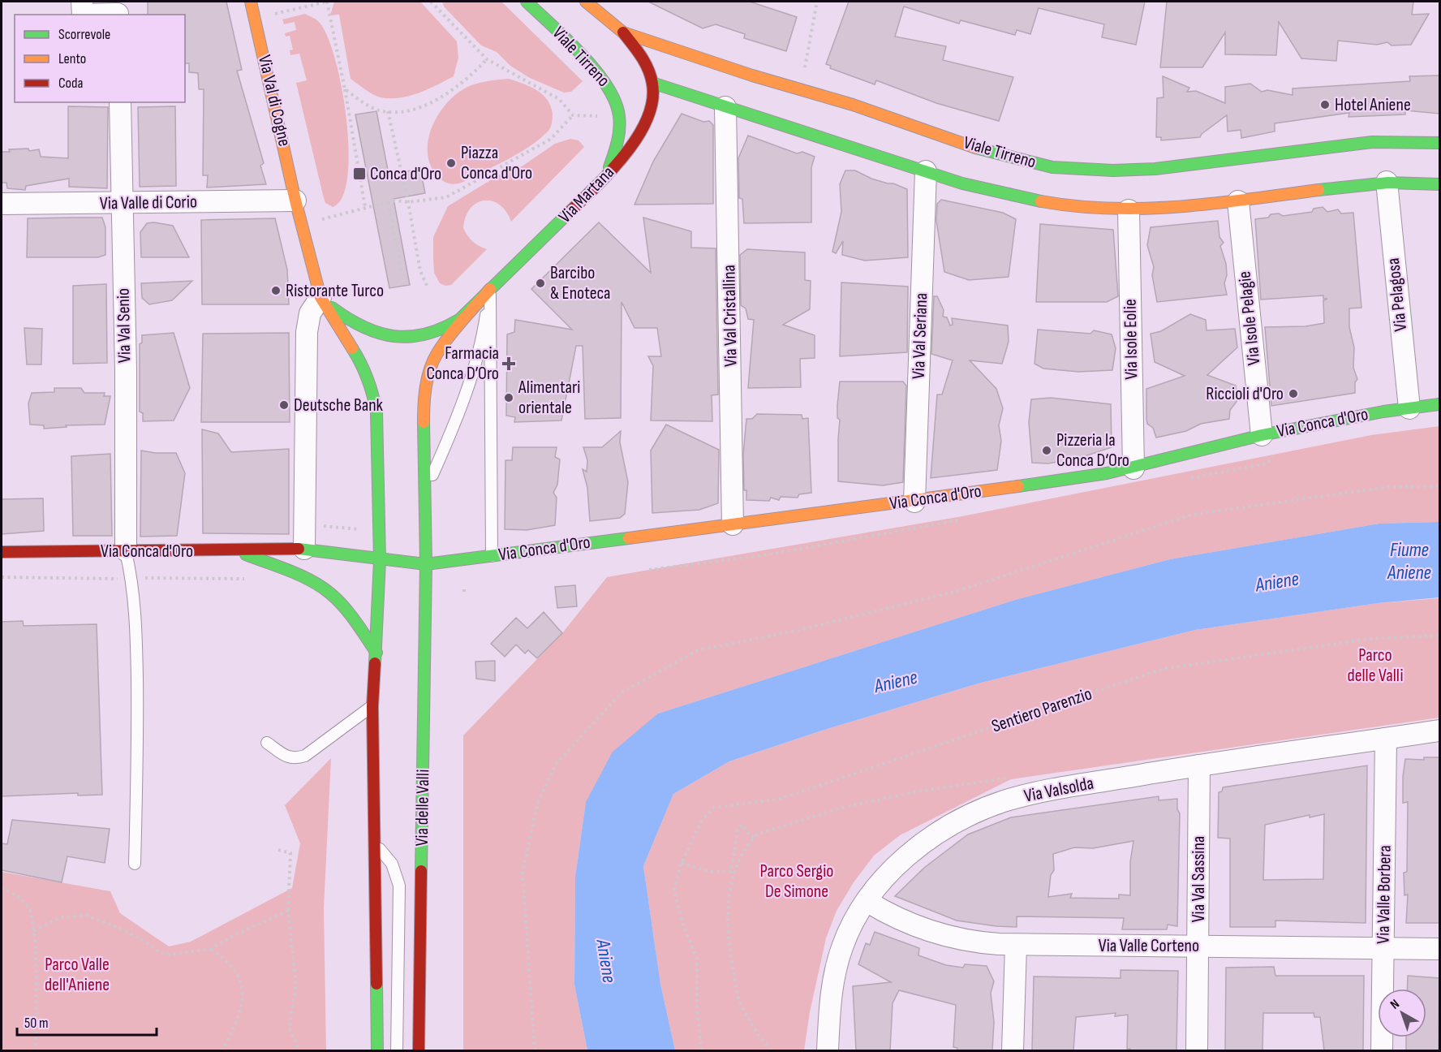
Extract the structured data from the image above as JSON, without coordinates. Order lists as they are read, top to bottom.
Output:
{
  "streets": {
    "street": [
      "Viale Tirreno",
      "Via Val di Cogne",
      "Via Martana",
      "Via Valle di Corio",
      "Via Pelagosa",
      "Via Val Cristallina",
      "Via Isole Pelagie",
      "Via Val Senio",
      "Via Val Seriana",
      "Via Isole Eolie",
      "Via Conca d'Oro",
      "Via Valsolda",
      "Via delle Valli",
      "Via Val Sassina",
      "Via Valle Borbera",
      "Via Valle Corteno"
    ],
    "path": ["Sentiero Parenzio"]
  },
  "crossings": [
    ["Viale Tirreno", "Via Martana"],
    ["Viale Tirreno", "Via Pelagosa"],
    ["Viale Tirreno", "Via Val Cristallina"],
    ["Viale Tirreno", "Via Isole Pelagie"],
    ["Viale Tirreno", "Via Val Seriana"],
    ["Viale Tirreno", "Via Isole Eolie"],
    ["Via Val di Cogne", "Via Valle di Corio"],
    ["Via Valle di Corio", "Via Val Senio"],
    ["Via Pelagosa", "Via Conca d'Oro"],
    ["Via Val Cristallina", "Via Conca d'Oro"],
    ["Via Isole Pelagie", "Via Conca d'Oro"],
    ["Via Val Senio", "Via Conca d'Oro"],
    ["Via Val Seriana", "Via Conca d'Oro"],
    ["Via Isole Eolie", "Via Conca d'Oro"],
    ["Via Conca d'Oro", "Via delle Valli"],
    ["Via Valsolda", "Via Val Sassina"],
    ["Via Valsolda", "Via Valle Borbera"],
    ["Via Valsolda", "Via Valle Corteno"],
    ["Via Val Sassina", "Via Valle Corteno"],
    ["Via Valle Borbera", "Via Valle Corteno"]
  ],
  "water": ["Fiume Aniene", "Aniene"],
  "parks": ["Parco delle Valli", "Parco Sergio De Simone", "Parco Valle dell'Aniene"],
  "places": {
    "other": [
      "Hotel Aniene",
      "Piazza Conca d'Oro",
      "Barcibo & Enoteca",
      "Ristorante Turco",
      "Riccioli d'Oro",
      "Alimentari orientale",
      "Deutsche Bank",
      "Pizzeria la Conca D‘Oro"
    ],
    "transit": ["Conca d'Oro"],
    "health": ["Farmacia Conca D’Oro"]
  },
  "legend": ["Scorrevole", "Lento", "Coda"],
  "scale_bar": "50 m",
  "north": "top left"
}
